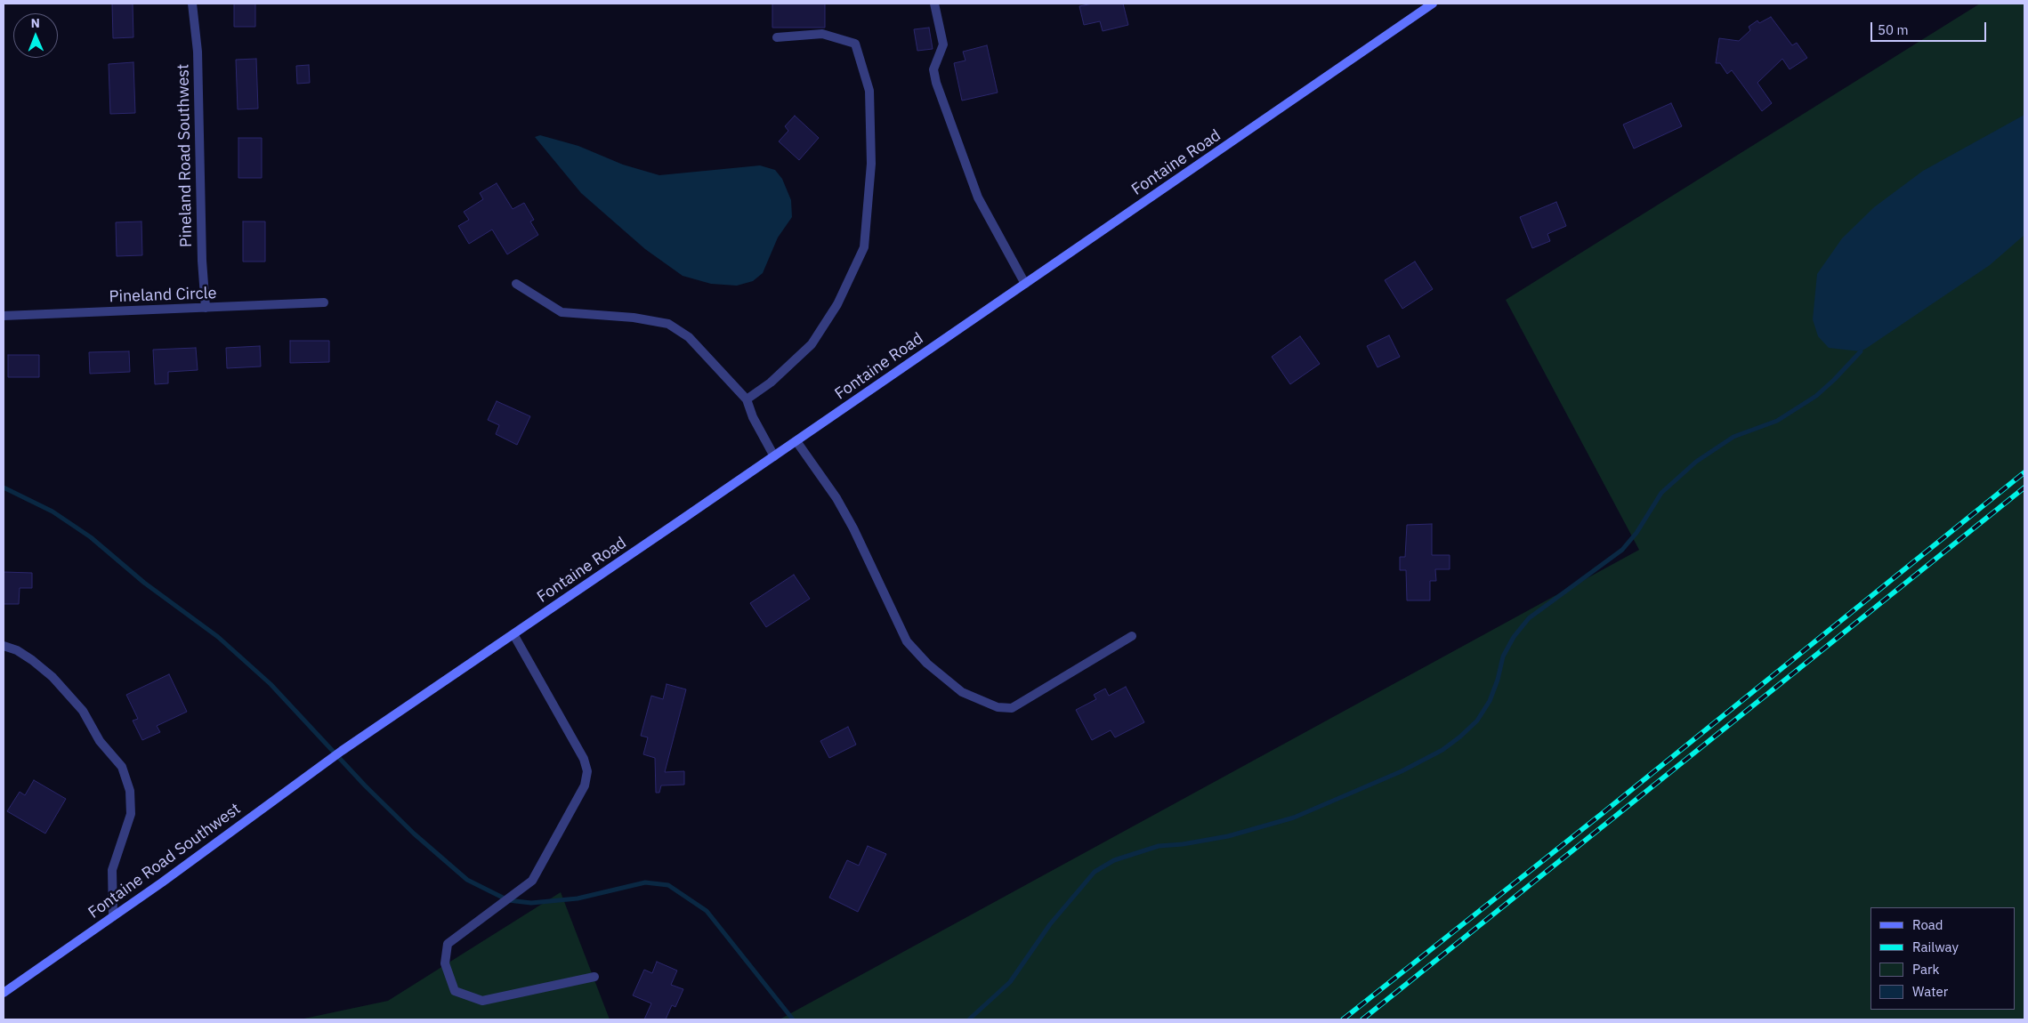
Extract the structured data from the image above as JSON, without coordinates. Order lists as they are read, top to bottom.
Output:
{
  "streets": {
    "main road": ["Fontaine Road", "Fontaine Road Southwest"],
    "street": ["Pineland Road Southwest", "Pineland Circle"]
  },
  "crossings": [
    ["Pineland Road Southwest", "Pineland Circle"],
    ["Fontaine Road", "Fontaine Road Southwest"]
  ],
  "legend": [
    "Road",
    "Railway",
    "Park",
    "Water"
  ],
  "scale_bar": "50 m",
  "north": "top"
}
